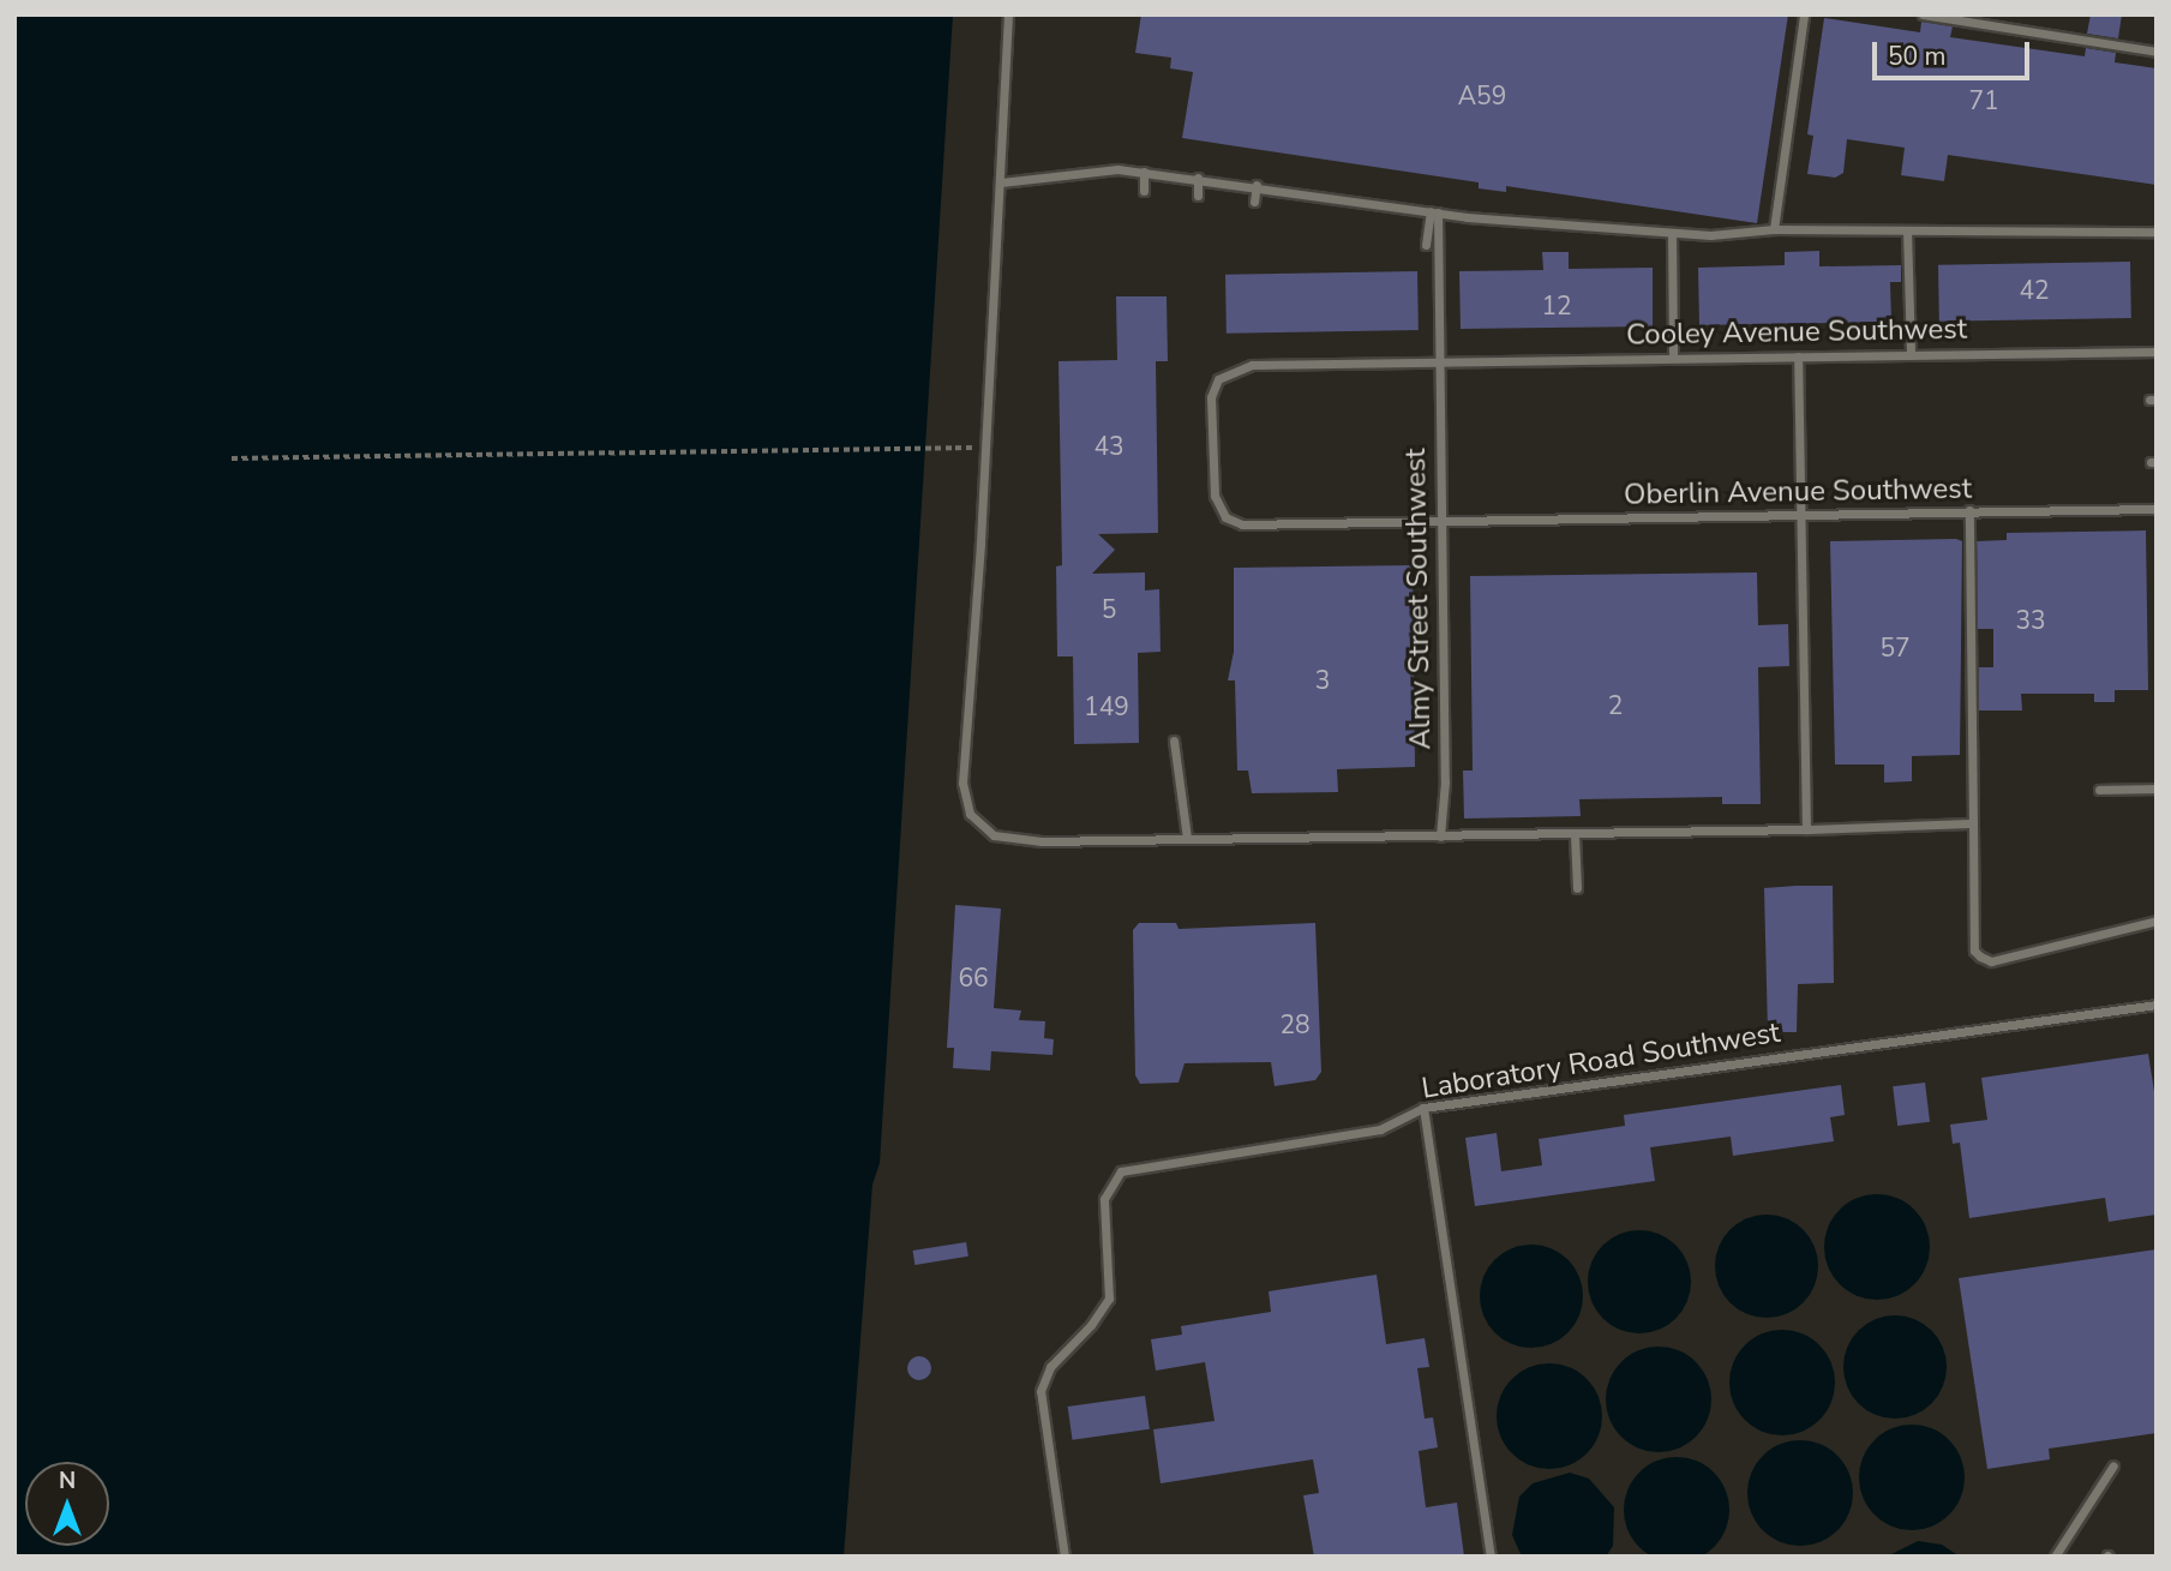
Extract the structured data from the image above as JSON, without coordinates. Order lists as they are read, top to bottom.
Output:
{
  "streets": {
    "lane": [
      "Cooley Avenue Southwest",
      "Oberlin Avenue Southwest",
      "Almy Street Southwest",
      "Laboratory Road Southwest"
    ]
  },
  "crossings": [
    ["Cooley Avenue Southwest", "Oberlin Avenue Southwest"],
    ["Cooley Avenue Southwest", "Almy Street Southwest"],
    ["Oberlin Avenue Southwest", "Almy Street Southwest"]
  ],
  "house_numbers": [
    "A59",
    "71",
    "42",
    "12",
    "43",
    "5",
    "33",
    "57",
    "3",
    "2",
    "149",
    "66",
    "28"
  ],
  "scale_bar": "50 m",
  "north": "top"
}
